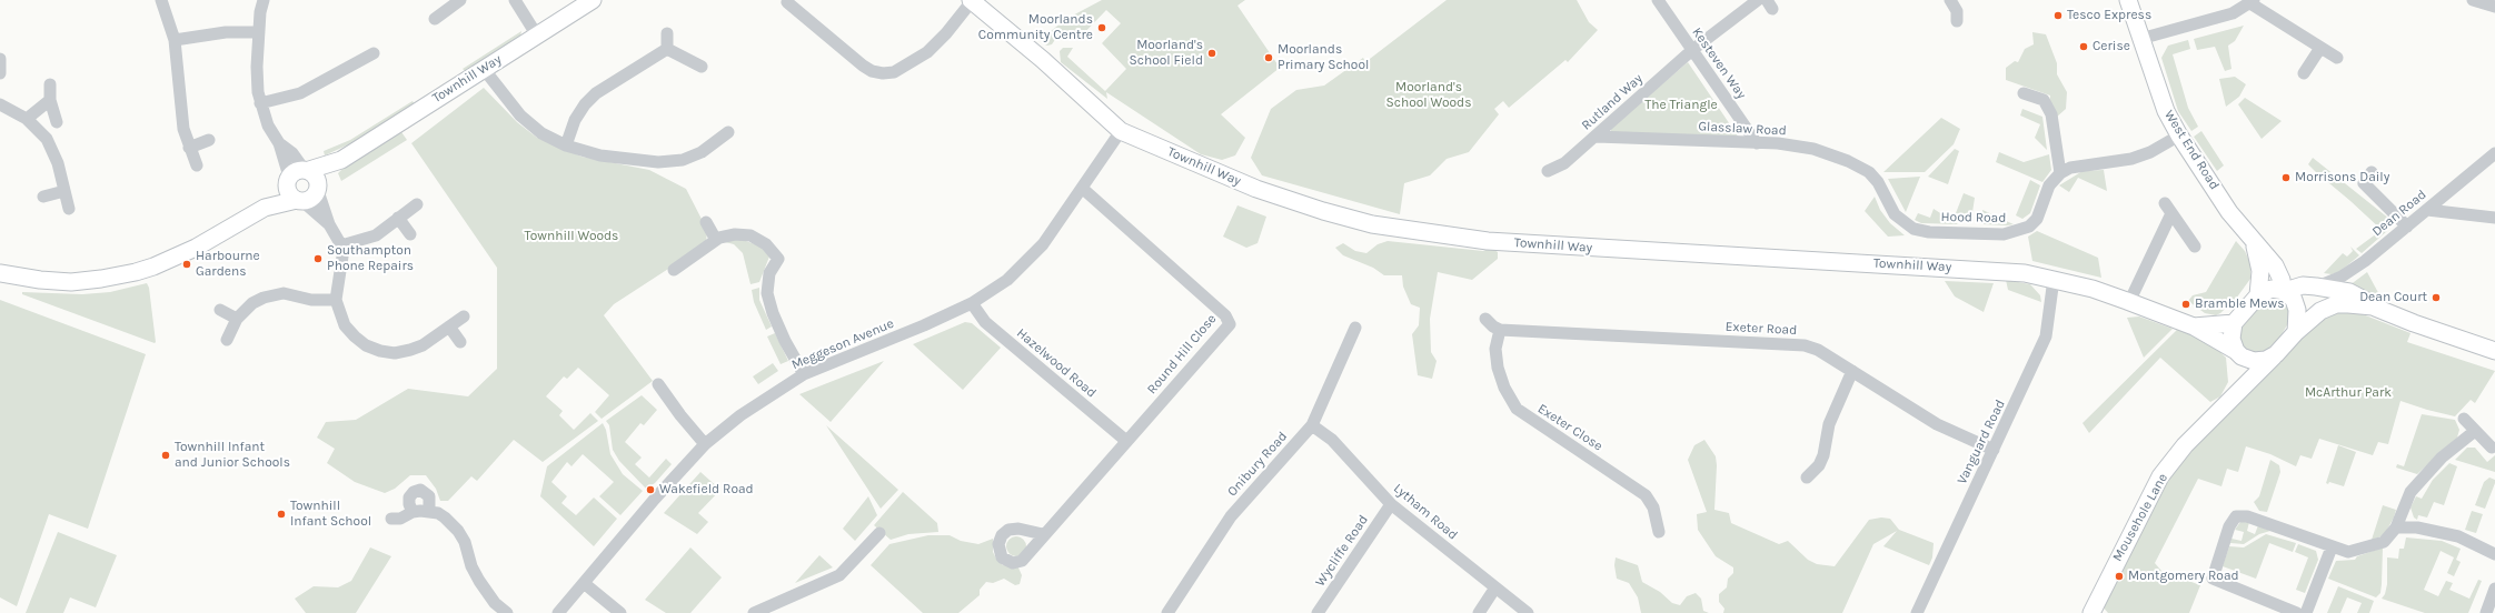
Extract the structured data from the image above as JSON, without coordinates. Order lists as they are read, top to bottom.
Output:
{
  "streets": {
    "street": [
      "Kesteven Way",
      "Townhill Way",
      "Rutland Way",
      "Glasslaw Road",
      "West End Road",
      "Dean Road",
      "Hood Road",
      "Exeter Road",
      "Meggeson Avenue",
      "Round Hill Close",
      "Hazelwood Road",
      "Exeter Close",
      "Vanguard Road",
      "Onibury Road",
      "Lytham Road",
      "Mousehole Lane",
      "Wycliffe Road"
    ]
  },
  "crossings": [
    ["Kesteven Way", "Rutland Way"],
    ["Kesteven Way", "Glasslaw Road"],
    ["Townhill Way", "West End Road"],
    ["Townhill Way", "Meggeson Avenue"],
    ["Townhill Way", "Vanguard Road"],
    ["Townhill Way", "Mousehole Lane"],
    ["Rutland Way", "Glasslaw Road"],
    ["Glasslaw Road", "Hood Road"],
    ["West End Road", "Mousehole Lane"],
    ["Exeter Road", "Exeter Close"],
    ["Exeter Road", "Vanguard Road"],
    ["Meggeson Avenue", "Round Hill Close"],
    ["Meggeson Avenue", "Hazelwood Road"],
    ["Round Hill Close", "Hazelwood Road"],
    ["Onibury Road", "Lytham Road"],
    ["Lytham Road", "Wycliffe Road"]
  ],
  "parks": [
    "Moorland's School Woods",
    "The Triangle",
    "Townhill Woods",
    "McArthur Park"
  ],
  "places": [
    "Tesco Express",
    "Moorlands Community Centre",
    "Cerise",
    "Moorland's School Field",
    "Moorlands Primary School",
    "Morrisons Daily",
    "Southampton Phone Repairs",
    "Harbourne Gardens",
    "Dean Court",
    "Bramble Mews",
    "Townhill Infant and Junior Schools",
    "Wakefield Road",
    "Townhill Infant School",
    "Montgomery Road"
  ]
}
